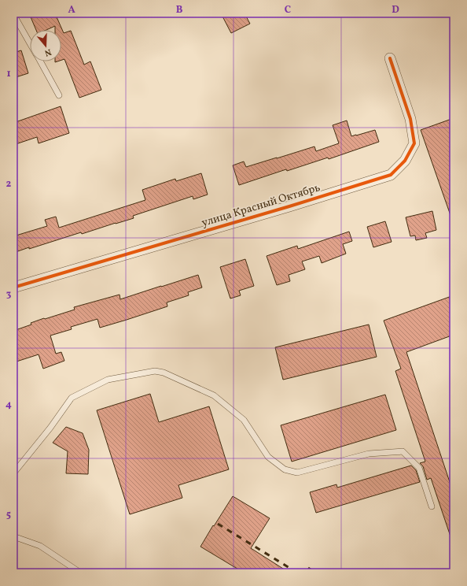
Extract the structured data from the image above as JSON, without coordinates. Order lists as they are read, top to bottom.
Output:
{
  "streets": {
    "street": ["улица Красный Октябрь"]
  },
  "north": "bottom",
  "grid": {
    "columns": [
      "A",
      "B",
      "C",
      "D"
    ],
    "rows": [
      "1",
      "2",
      "3",
      "4",
      "5"
    ]
  }
}
